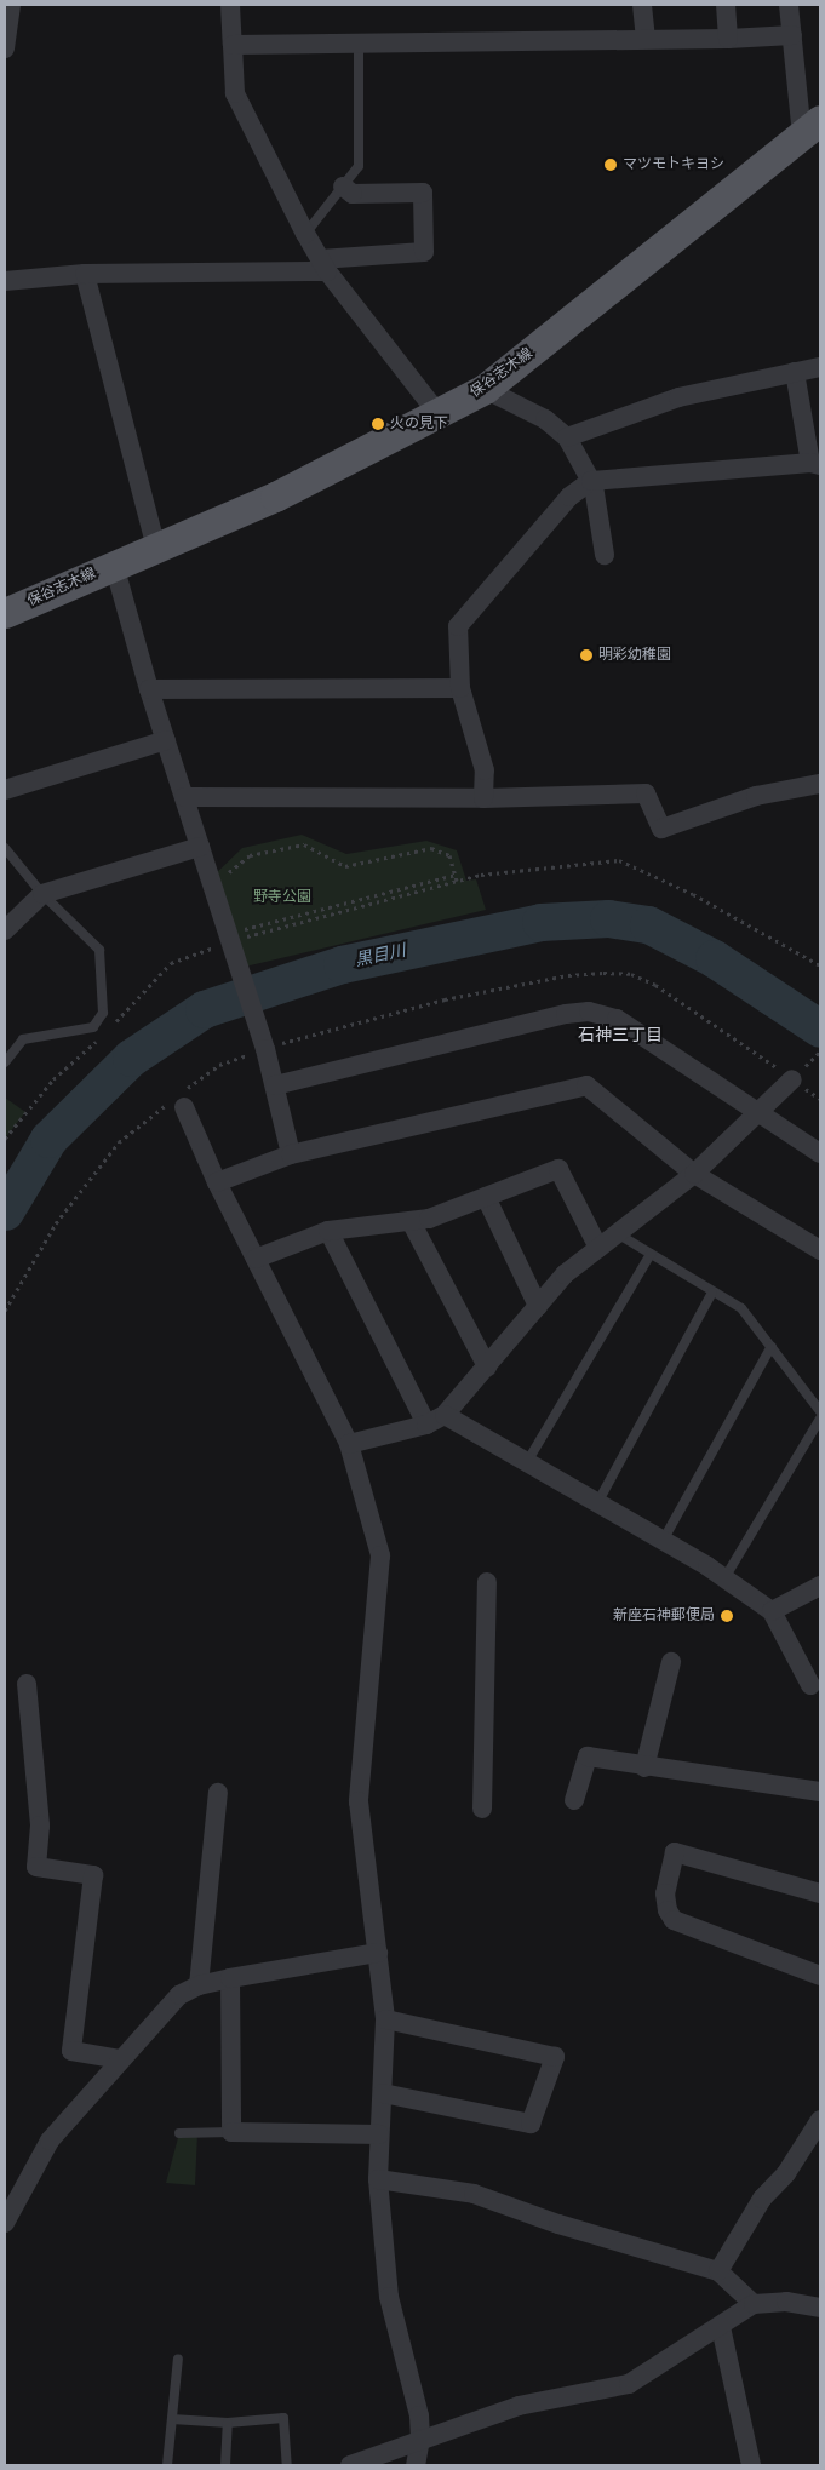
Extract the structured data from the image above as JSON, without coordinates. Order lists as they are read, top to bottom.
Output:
{
  "streets": {
    "main road": ["保谷志木線"]
  },
  "districts": ["石神三丁目"],
  "water": ["黒目川"],
  "parks": ["野寺公園"],
  "places": [
    "マツモトキヨシ",
    "火の見下",
    "明彩幼稚園",
    "新座石神郵便局"
  ]
}
